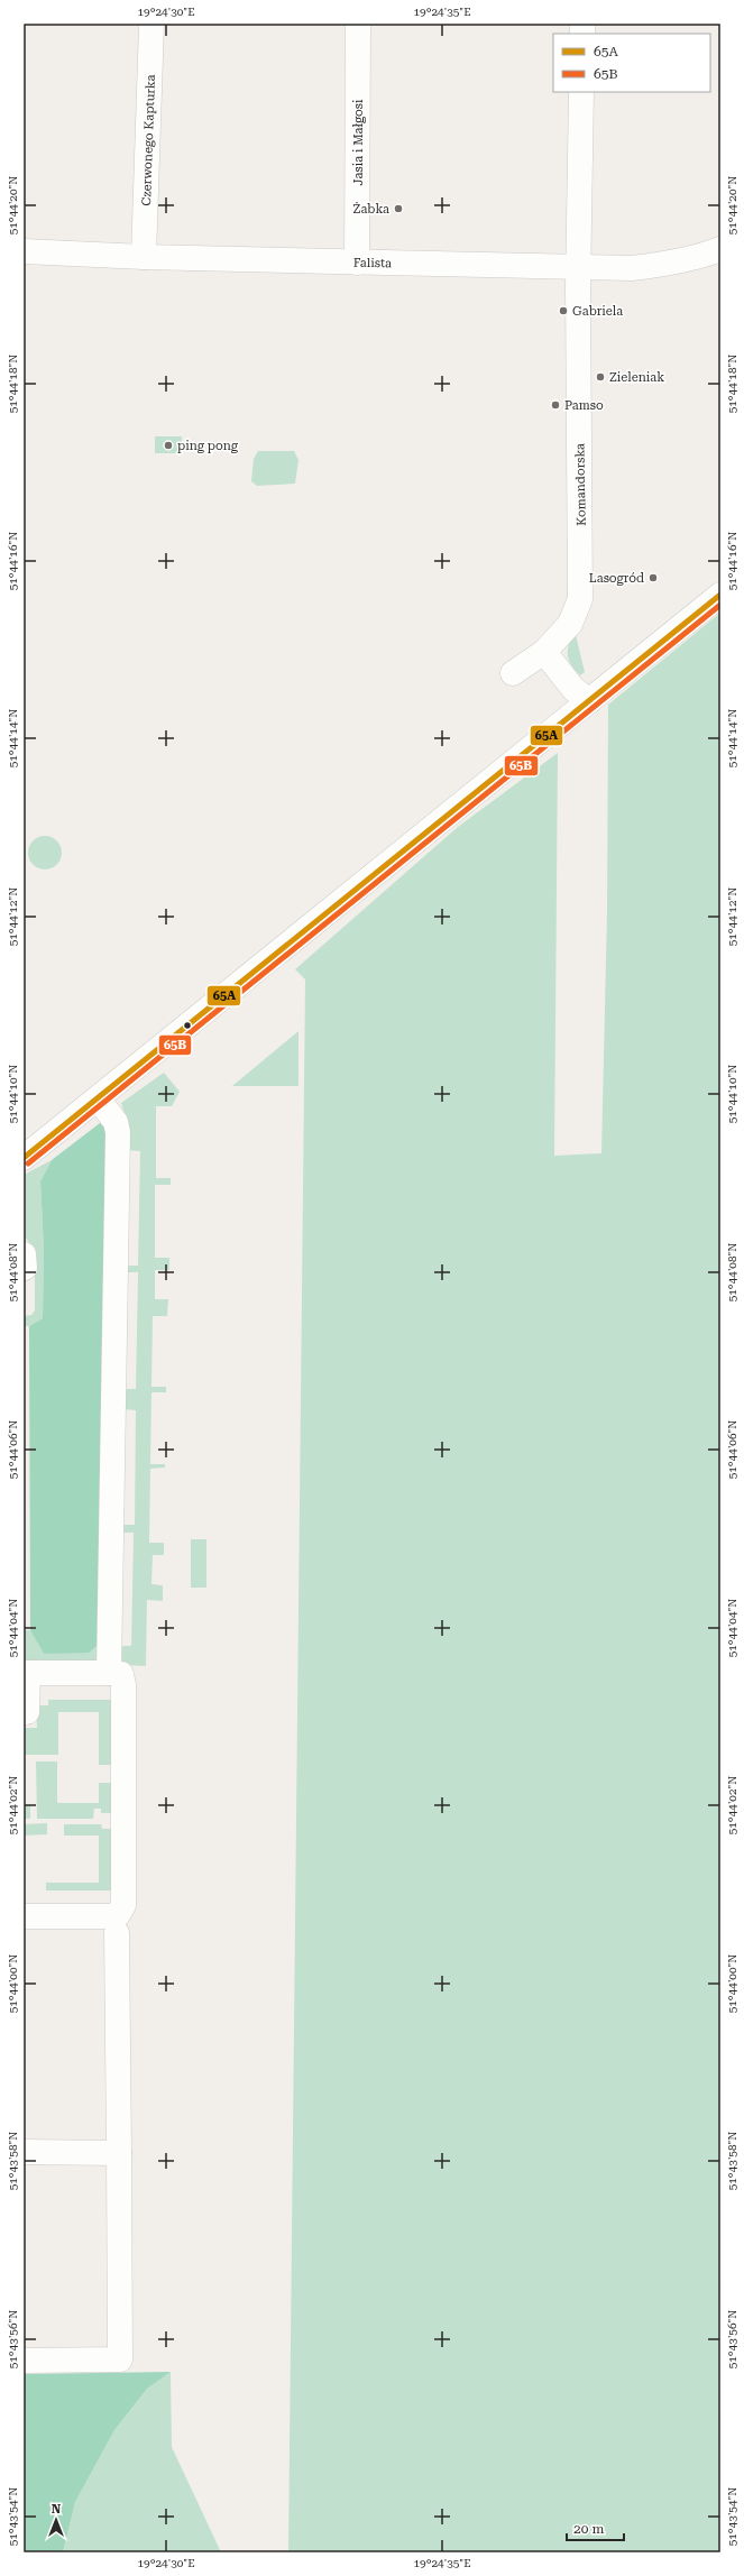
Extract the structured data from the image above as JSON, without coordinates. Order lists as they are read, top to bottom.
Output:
{
  "streets": {
    "street": [
      "Czerwonego Kapturka",
      "Jasia i Małgosi",
      "Falista",
      "Komandorska"
    ]
  },
  "crossings": [
    ["Czerwonego Kapturka", "Falista"],
    ["Jasia i Małgosi", "Falista"],
    ["Falista", "Komandorska"]
  ],
  "places": [
    "Żabka",
    "Gabriela",
    "Zieleniak",
    "Pamso",
    "ping pong",
    "Lasogród"
  ],
  "lines": ["transit line 65A", "transit line 65B"],
  "legend": ["65A", "65B"],
  "scale_bar": "20 m",
  "north": "top",
  "coordinates": [
    "19°24'30\"E",
    "19°24'35\"E",
    "51°44'20\"N",
    "51°44'18\"N",
    "51°44'16\"N",
    "51°44'14\"N",
    "51°44'12\"N",
    "51°44'10\"N",
    "51°44'08\"N",
    "51°44'06\"N",
    "51°44'04\"N",
    "51°44'02\"N",
    "51°44'00\"N",
    "51°43'58\"N",
    "51°43'56\"N",
    "51°43'54\"N"
  ]
}
